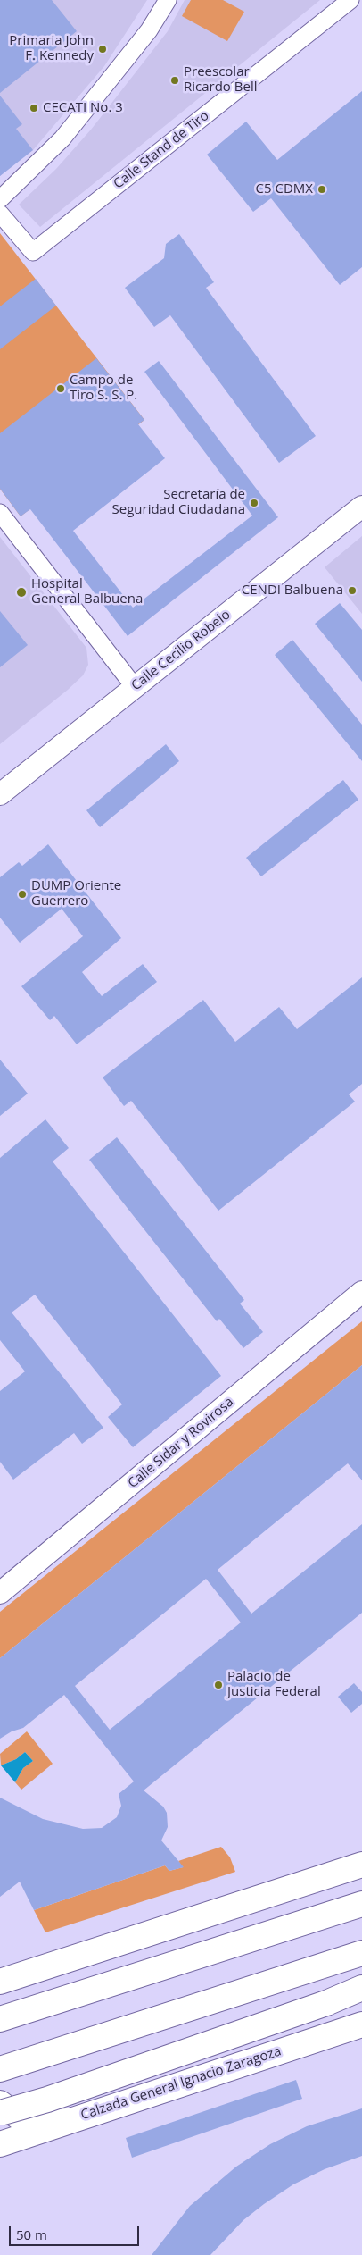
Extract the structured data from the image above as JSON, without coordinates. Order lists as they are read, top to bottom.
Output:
{
  "streets": {
    "main road": ["Calzada General Ignacio Zaragoza"],
    "street": ["Calle Stand de Tiro", "Calle Cecilio Robelo", "Calle Sidar y Rovirosa"]
  },
  "places": [
    "Primaria John F. Kennedy",
    "Preescolar Ricardo Bell",
    "CECATI No. 3",
    "C5 CDMX",
    "Campo de Tiro S. S. P.",
    "Secretaría de Seguridad Ciudadana",
    "CENDI Balbuena",
    "Hospital General Balbuena",
    "DUMP Oriente Guerrero",
    "Palacio de Justicia Federal"
  ],
  "scale_bar": "50 m"
}
